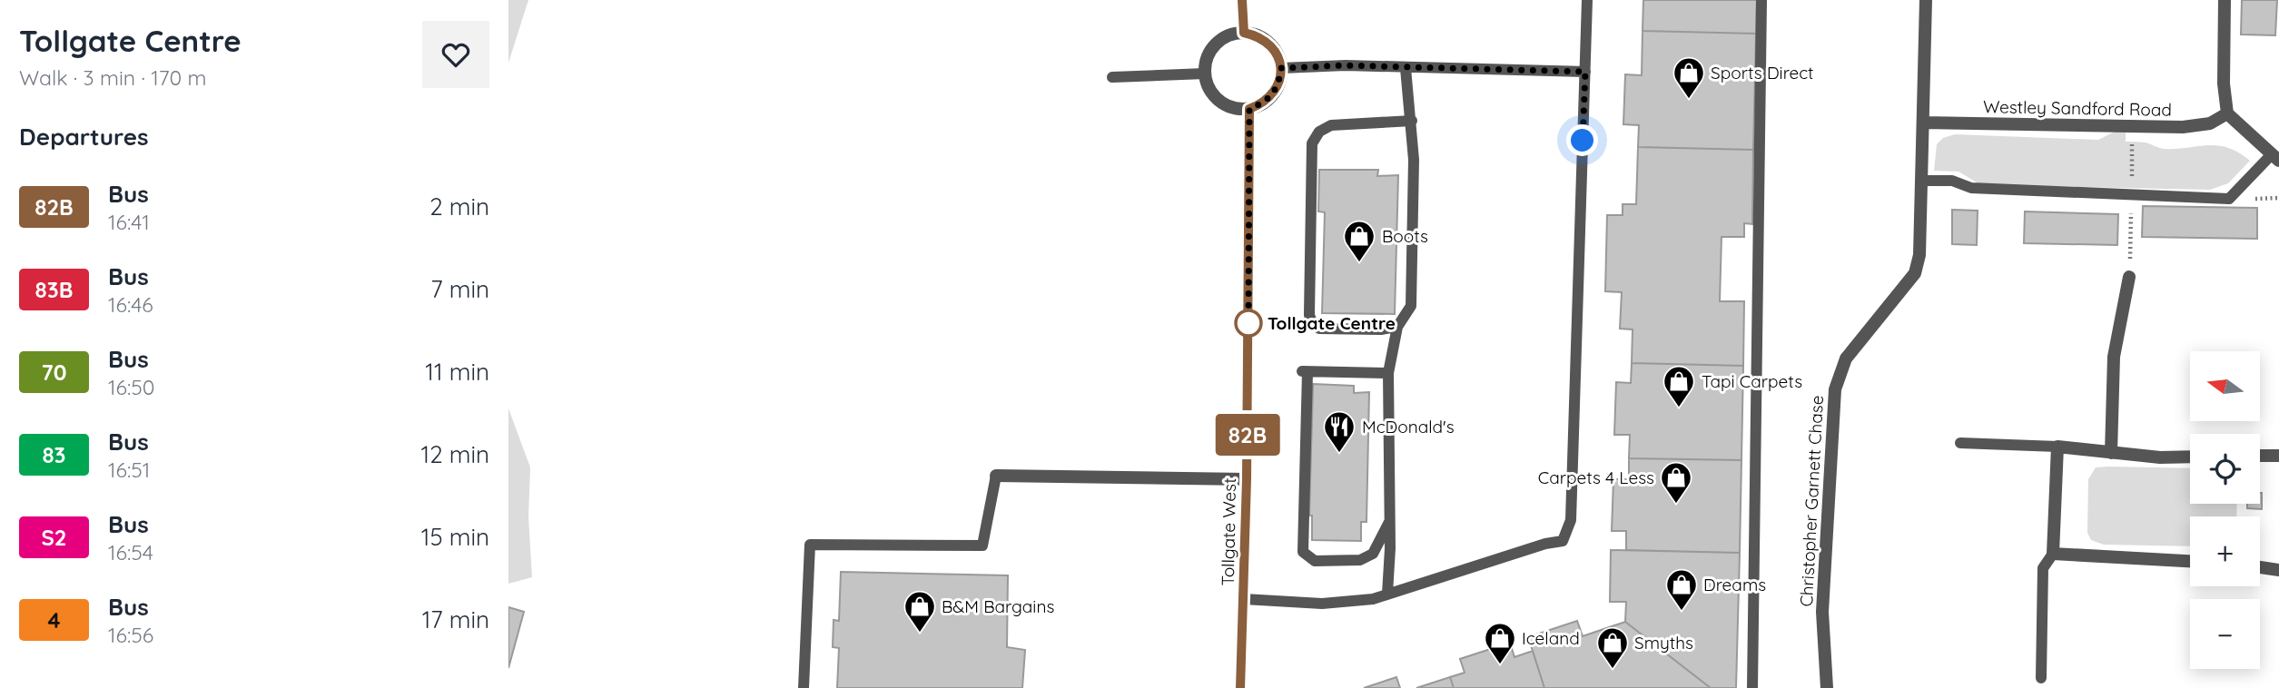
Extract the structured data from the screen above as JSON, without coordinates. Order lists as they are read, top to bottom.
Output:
{
  "streets": {
    "street": ["Westley Sandford Road", "Christopher Garnett Chase", "Tollgate West"]
  },
  "crossings": [
    ["Westley Sandford Road", "Christopher Garnett Chase"]
  ],
  "places": {
    "shop": [
      "Sports Direct",
      "Boots",
      "Tapi Carpets",
      "Carpets 4 Less",
      "Dreams",
      "B&M Bargains",
      "Iceland",
      "Smyths"
    ],
    "other": ["Tollgate Centre"],
    "restaurant": ["McDonald's"]
  },
  "lines": ["bus line 82B"],
  "north": "left",
  "page": {
    "heading": [
      ["Tollgate Centre", "Walk · 3 min · 170 m"],
      "Departures"
    ],
    "on_map": "82B",
    "list": [
      {
        "mark": "82B",
        "name": "Bus",
        "note": "16:41",
        "value": "2 min"
      },
      {
        "mark": "83B",
        "name": "Bus",
        "note": "16:46",
        "value": "7 min"
      },
      {
        "mark": "70",
        "name": "Bus",
        "note": "16:50",
        "value": "11 min"
      },
      {
        "mark": "83",
        "name": "Bus",
        "note": "16:51",
        "value": "12 min"
      },
      {
        "mark": "S2",
        "name": "Bus",
        "note": "16:54",
        "value": "15 min"
      },
      {
        "mark": "4",
        "name": "Bus",
        "note": "16:56",
        "value": "17 min"
      }
    ],
    "map_buttons": ["+", "−"]
  }
}
